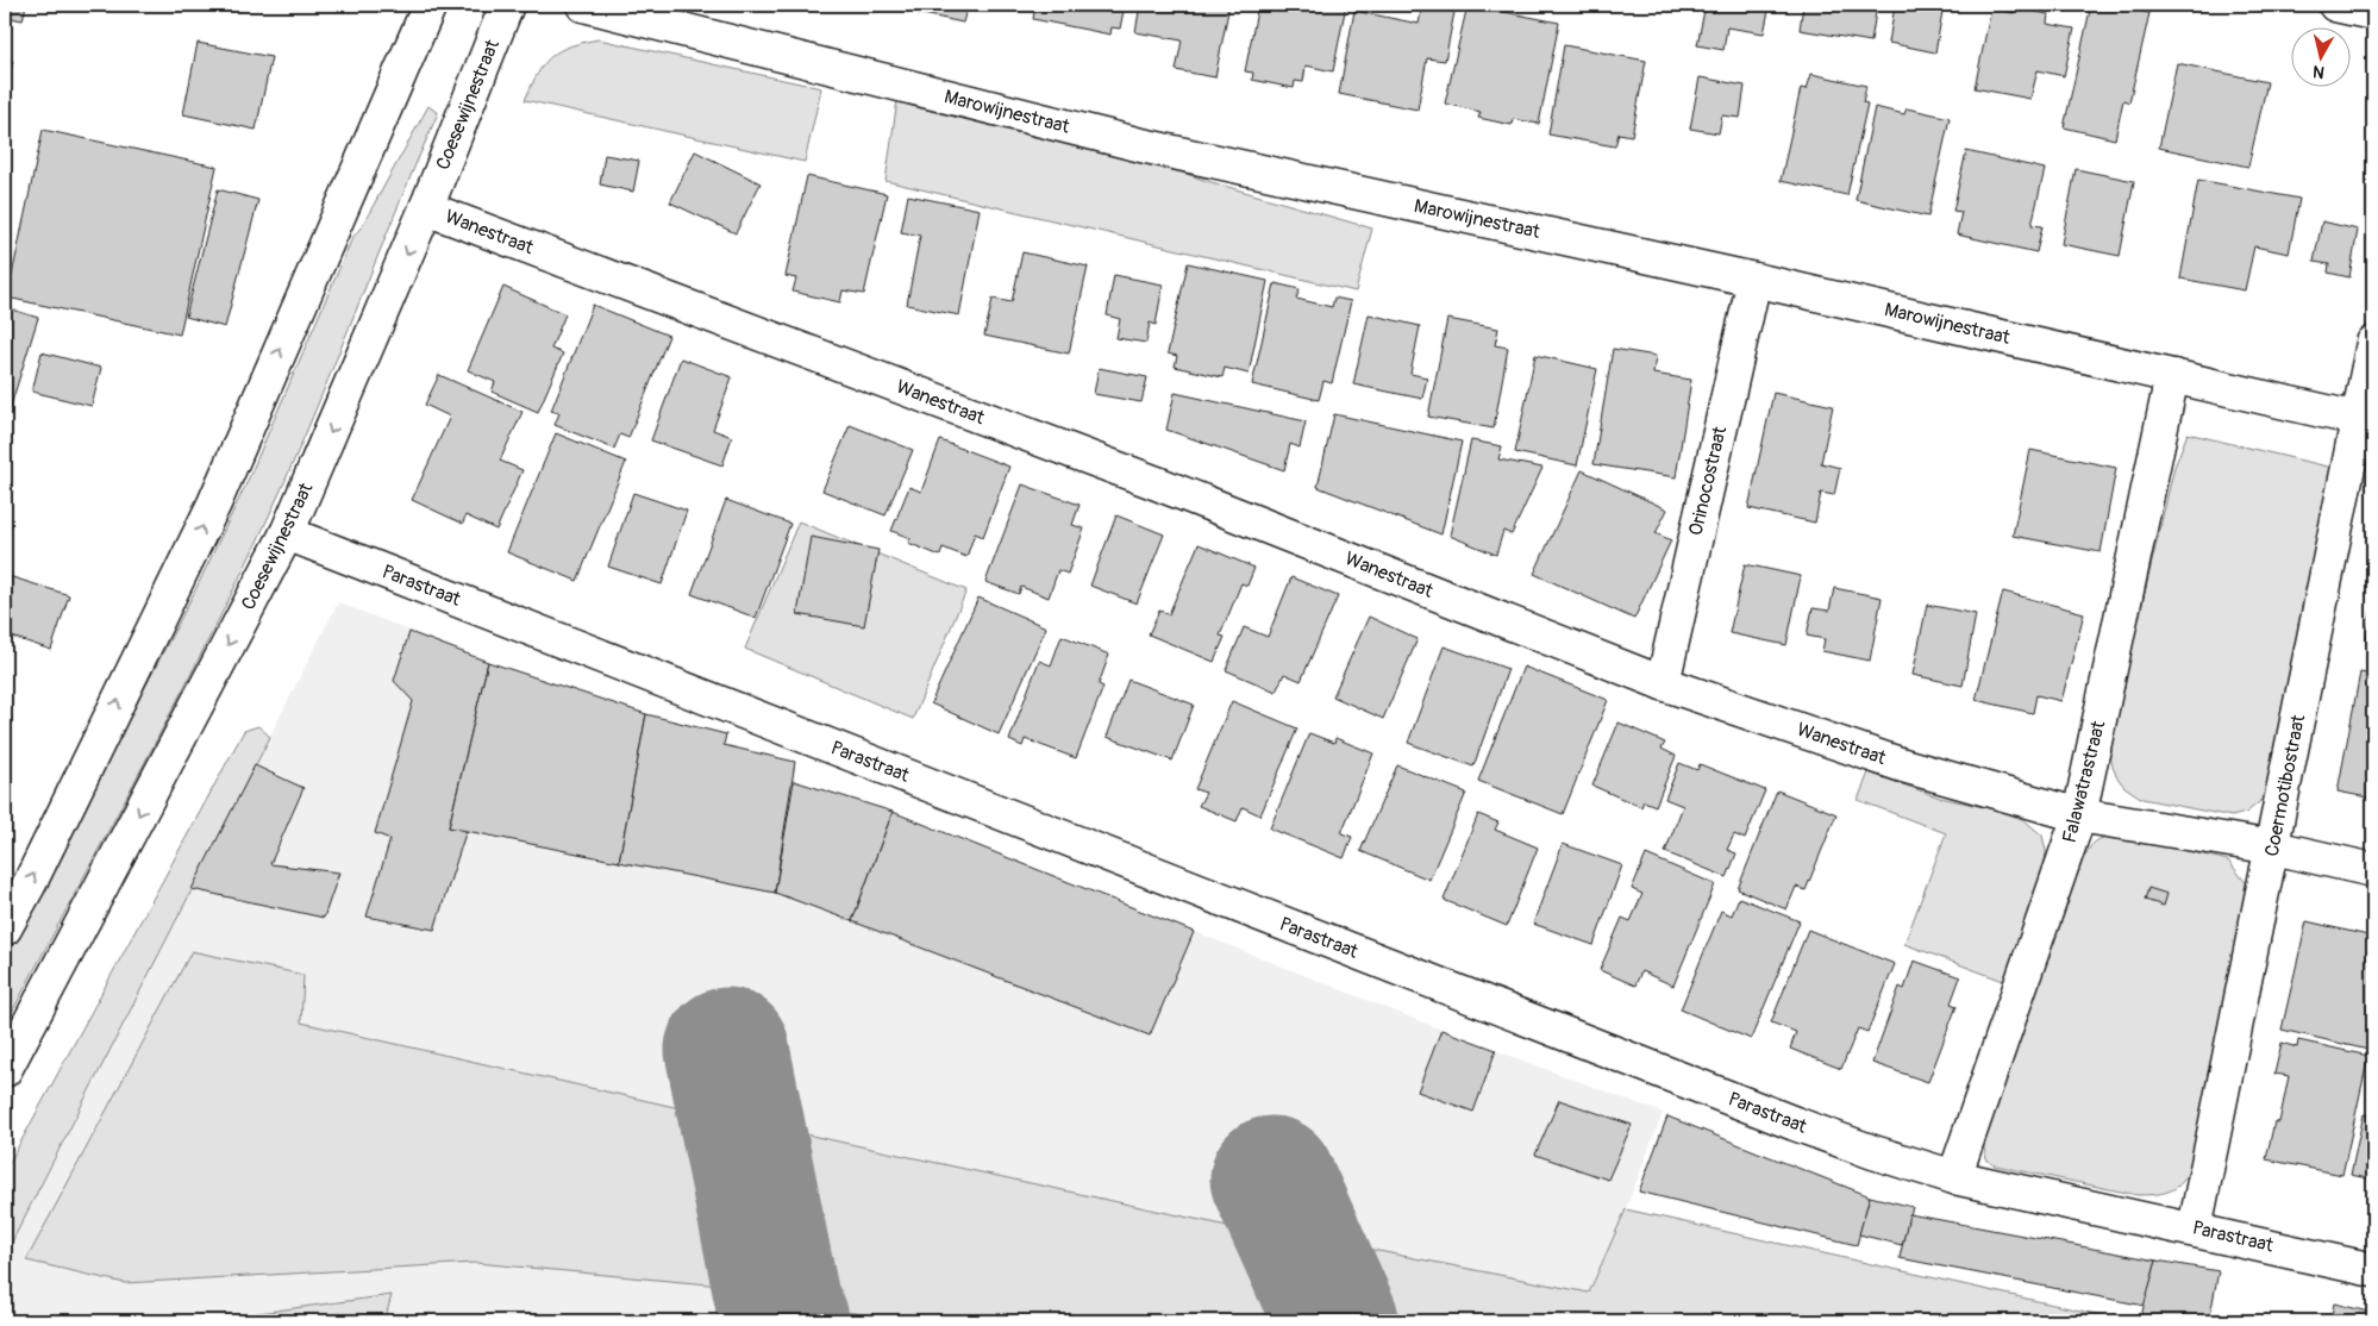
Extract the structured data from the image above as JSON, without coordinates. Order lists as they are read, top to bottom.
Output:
{
  "streets": {
    "street": [
      "Coesewijnestraat",
      "Marowijnestraat",
      "Wanestraat",
      "Orinocostraat",
      "Parastraat",
      "Falawatrastraat",
      "Coermotibostraat"
    ]
  },
  "crossings": [
    ["Coesewijnestraat", "Wanestraat"],
    ["Coesewijnestraat", "Parastraat"],
    ["Marowijnestraat", "Orinocostraat"],
    ["Marowijnestraat", "Falawatrastraat"],
    ["Marowijnestraat", "Coermotibostraat"],
    ["Wanestraat", "Orinocostraat"],
    ["Wanestraat", "Falawatrastraat"],
    ["Wanestraat", "Coermotibostraat"],
    ["Parastraat", "Falawatrastraat"],
    ["Parastraat", "Coermotibostraat"]
  ],
  "north": "bottom"
}
